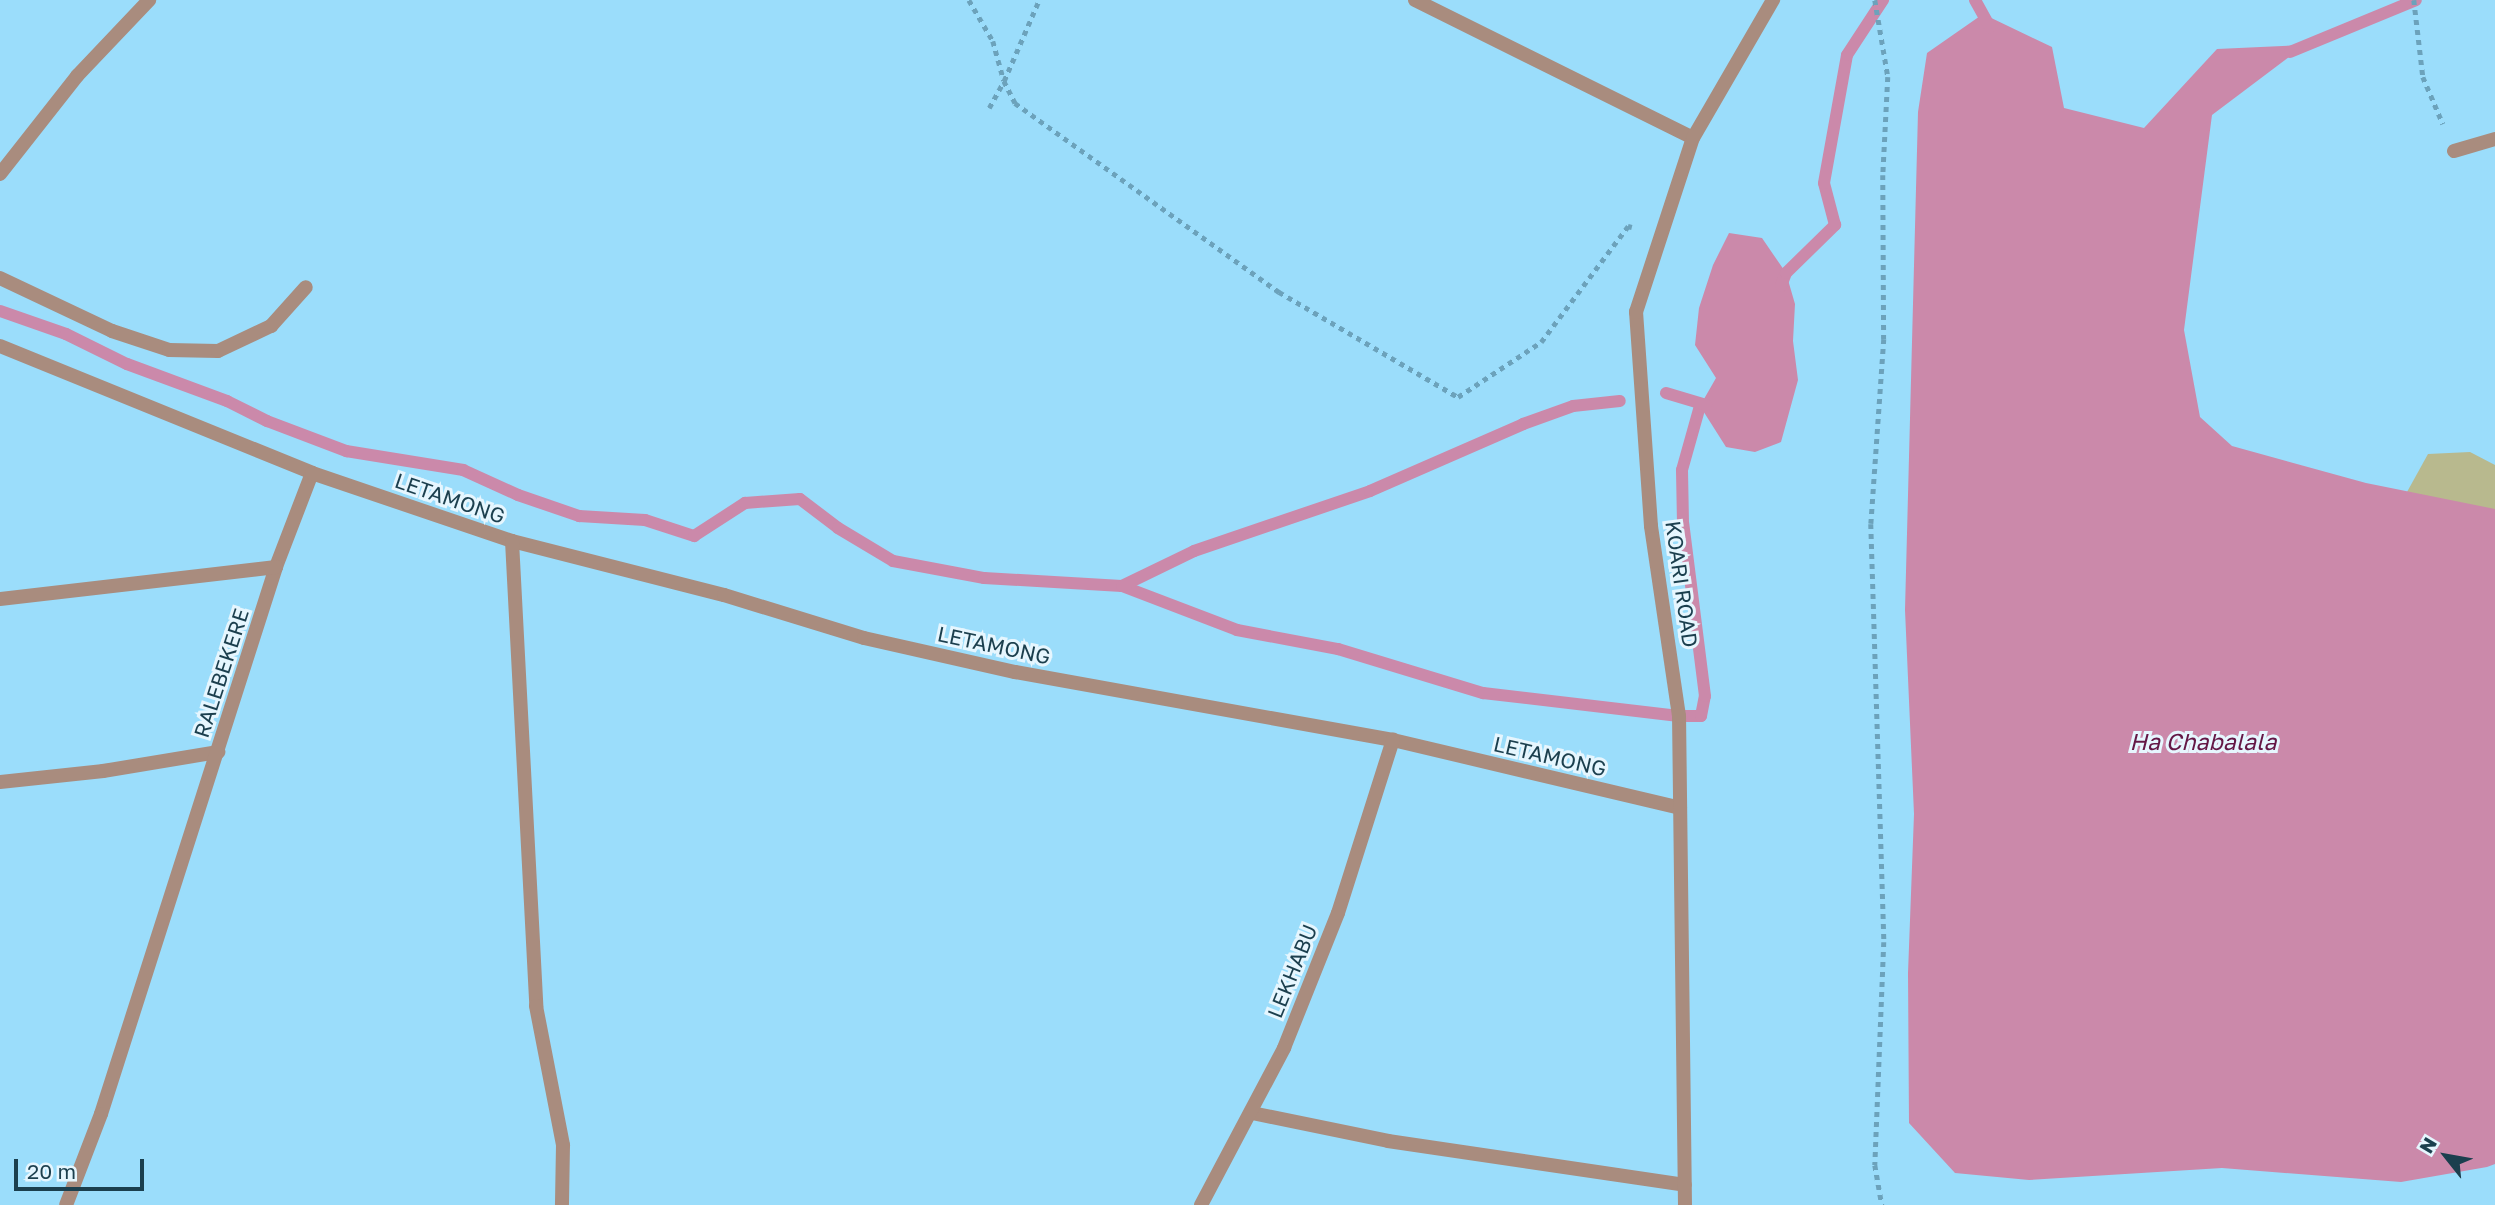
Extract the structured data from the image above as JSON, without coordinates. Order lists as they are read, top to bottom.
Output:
{
  "streets": {
    "street": [
      "LETAMONG",
      "KOARI ROAD",
      "RALEBEKERE",
      "LEKHABU"
    ]
  },
  "crossings": [
    ["LETAMONG", "KOARI ROAD"],
    ["LETAMONG", "RALEBEKERE"],
    ["LETAMONG", "LEKHABU"]
  ],
  "water": ["Ha Chabalala"],
  "scale_bar": "20 m",
  "north": "top left"
}
